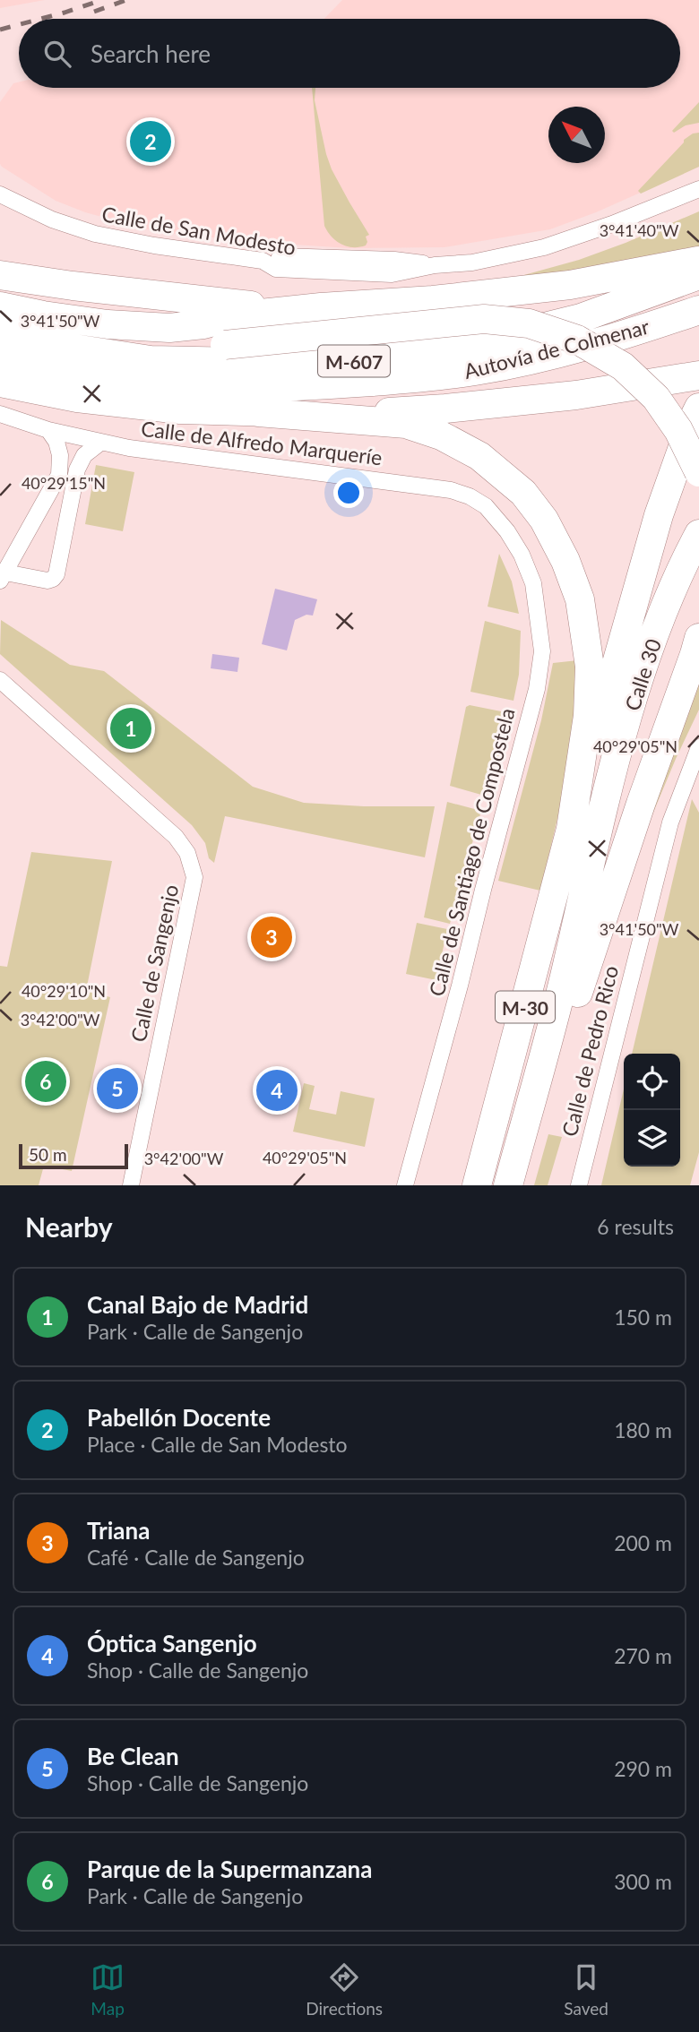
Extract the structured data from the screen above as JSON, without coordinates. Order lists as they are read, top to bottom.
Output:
{
  "streets": {
    "highway": [
      "Autovía de Colmenar",
      "M-607",
      "Calle 30",
      "M-30"
    ],
    "street": [
      "Calle de San Modesto",
      "Calle de Alfredo Marqueríe",
      "Calle de Santiago de Compostela",
      "Calle de Sangenjo",
      "Calle de Pedro Rico"
    ]
  },
  "crossings": [
    ["Calle de Alfredo Marqueríe", "Calle de Santiago de Compostela"],
    ["Calle 30", "M-30"]
  ],
  "scale_bar": "50 m",
  "north": "top left",
  "page": {
    "search": "Search here",
    "pins": [
      "2",
      "1",
      "3",
      "6",
      "5",
      "4"
    ],
    "scale": "50 m",
    "heading": ["Nearby", "6 results"],
    "list": [
      {
        "mark": "1",
        "name": "Canal Bajo de Madrid",
        "note": "Park · Calle de Sangenjo",
        "value": "150 m"
      },
      {
        "mark": "2",
        "name": "Pabellón Docente",
        "note": "Place · Calle de San Modesto",
        "value": "180 m"
      },
      {
        "mark": "3",
        "name": "Triana",
        "note": "Café · Calle de Sangenjo",
        "value": "200 m"
      },
      {
        "mark": "4",
        "name": "Óptica Sangenjo",
        "note": "Shop · Calle de Sangenjo",
        "value": "270 m"
      },
      {
        "mark": "5",
        "name": "Be Clean",
        "note": "Shop · Calle de Sangenjo",
        "value": "290 m"
      },
      {
        "mark": "6",
        "name": "Parque de la Supermanzana",
        "note": "Park · Calle de Sangenjo",
        "value": "300 m"
      }
    ],
    "nav": ["Map", "Directions", "Saved"]
  },
  "coordinates": [
    "3°41'40\"W",
    "3°41'50\"W",
    "40°29'15\"N",
    "40°29'05\"N",
    "40°29'10\"N",
    "3°42'00\"W"
  ]
}
